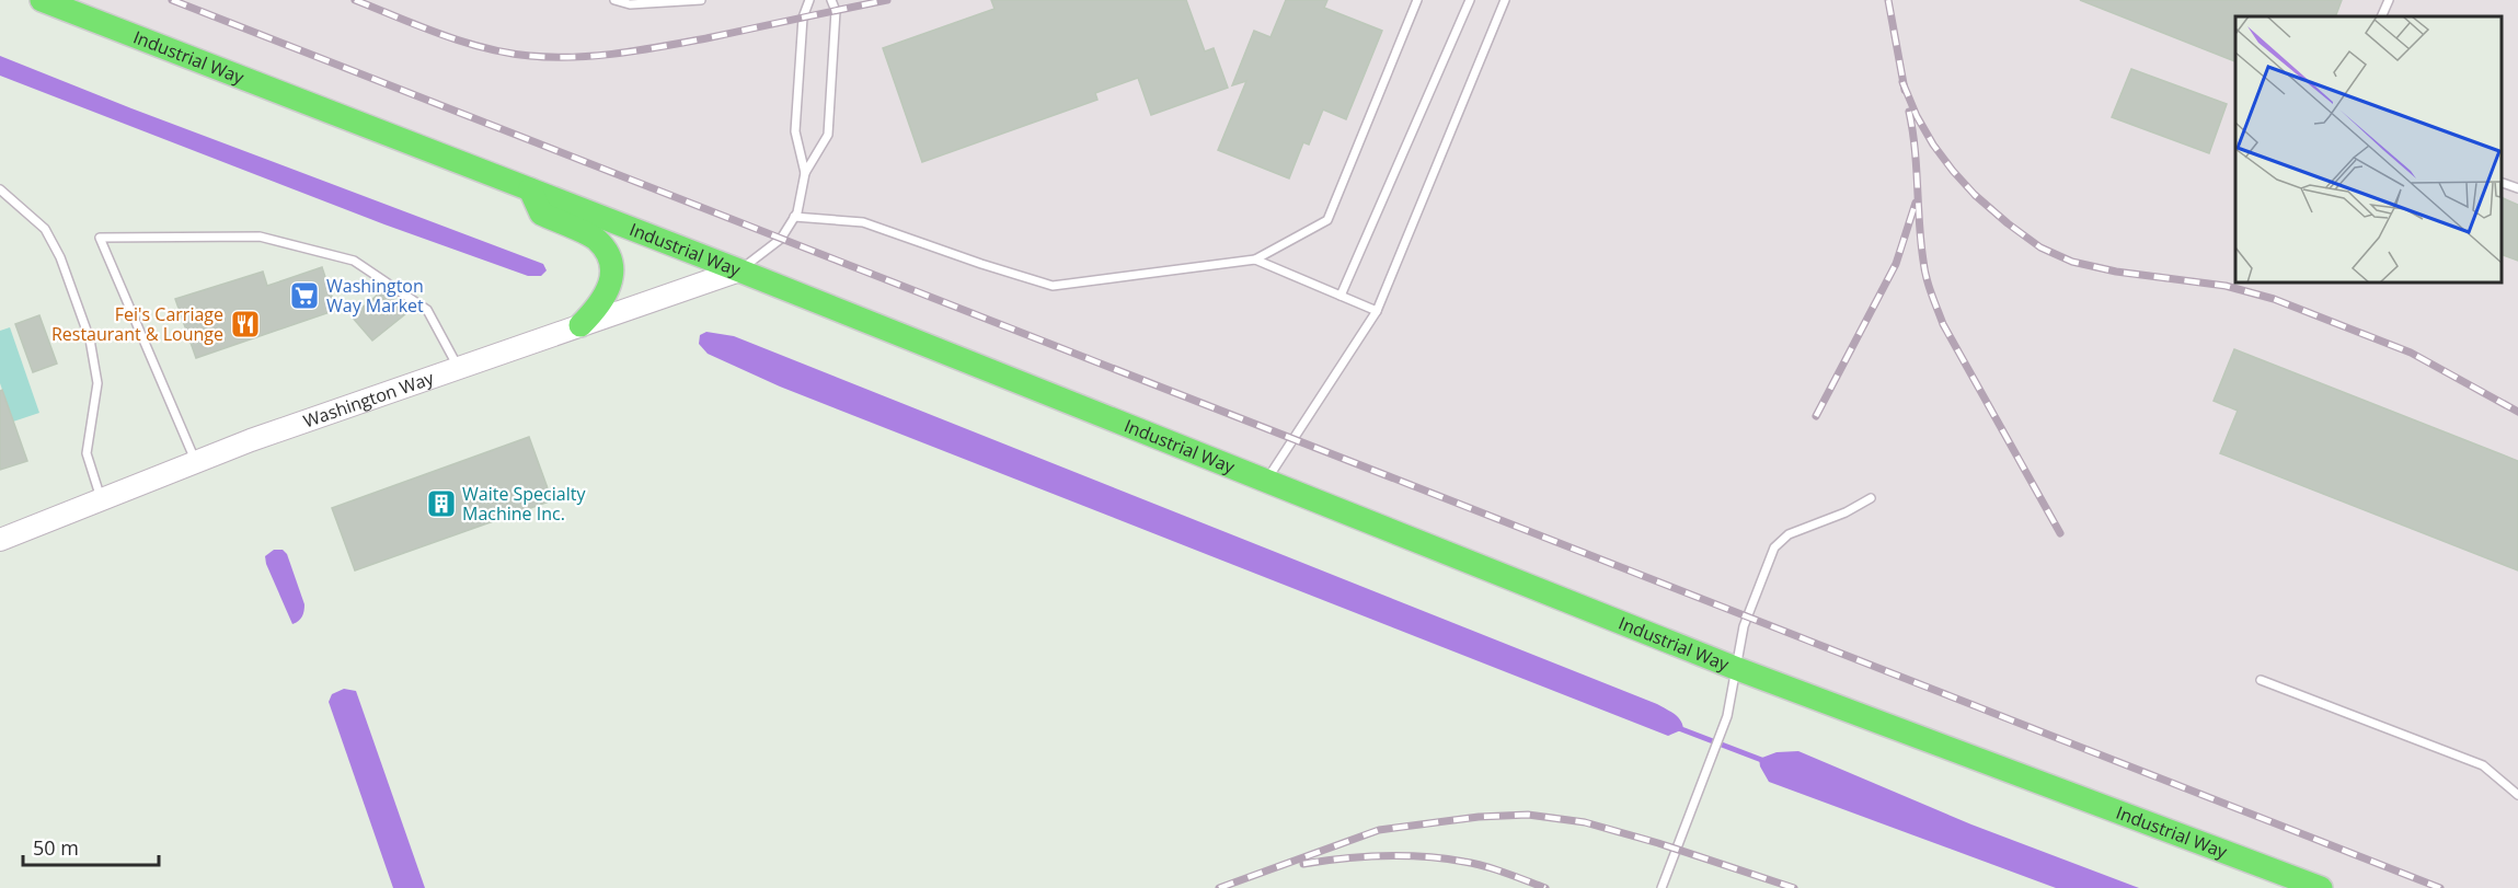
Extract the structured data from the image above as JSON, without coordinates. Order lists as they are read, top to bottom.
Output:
{
  "streets": {
    "main road": ["Industrial Way", "Washington Way"]
  },
  "crossings": [
    ["Industrial Way", "Washington Way"]
  ],
  "places": {
    "supermarket": ["Washington Way Market"],
    "restaurant": ["Fei's Carriage Restaurant & Lounge"],
    "building": ["Waite Specialty Machine Inc."]
  },
  "scale_bar": "50 m"
}
